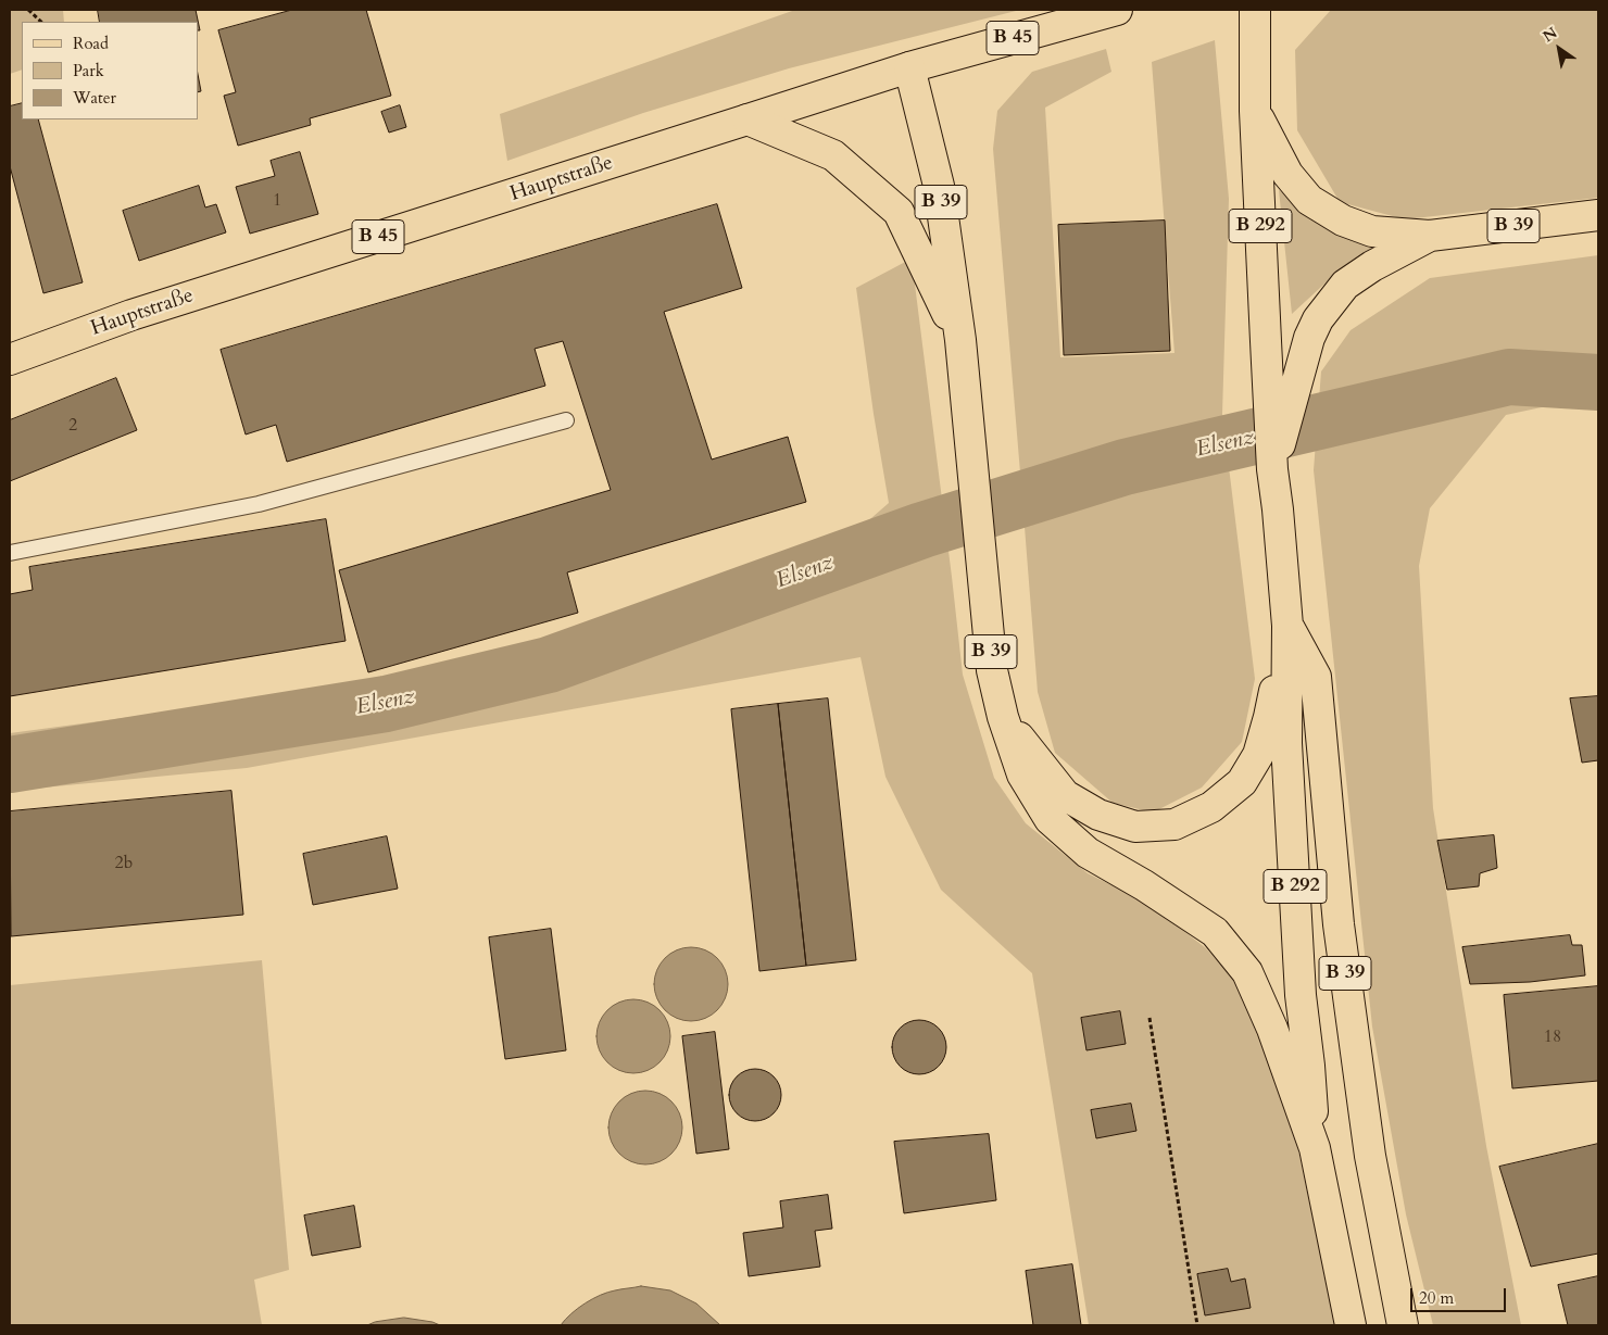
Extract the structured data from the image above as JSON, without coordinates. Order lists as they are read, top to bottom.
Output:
{
  "streets": {
    "main road": [
      "B 45",
      "Hauptstraße",
      "B 39",
      "B 292"
    ]
  },
  "crossings": [
    ["Hauptstraße", "B 39"],
    ["B 39", "B 292"]
  ],
  "water": ["Elsenz"],
  "house_numbers": [
    "1",
    "2",
    "2b",
    "18"
  ],
  "legend": ["Road", "Park", "Water"],
  "scale_bar": "20 m",
  "north": "top left"
}
